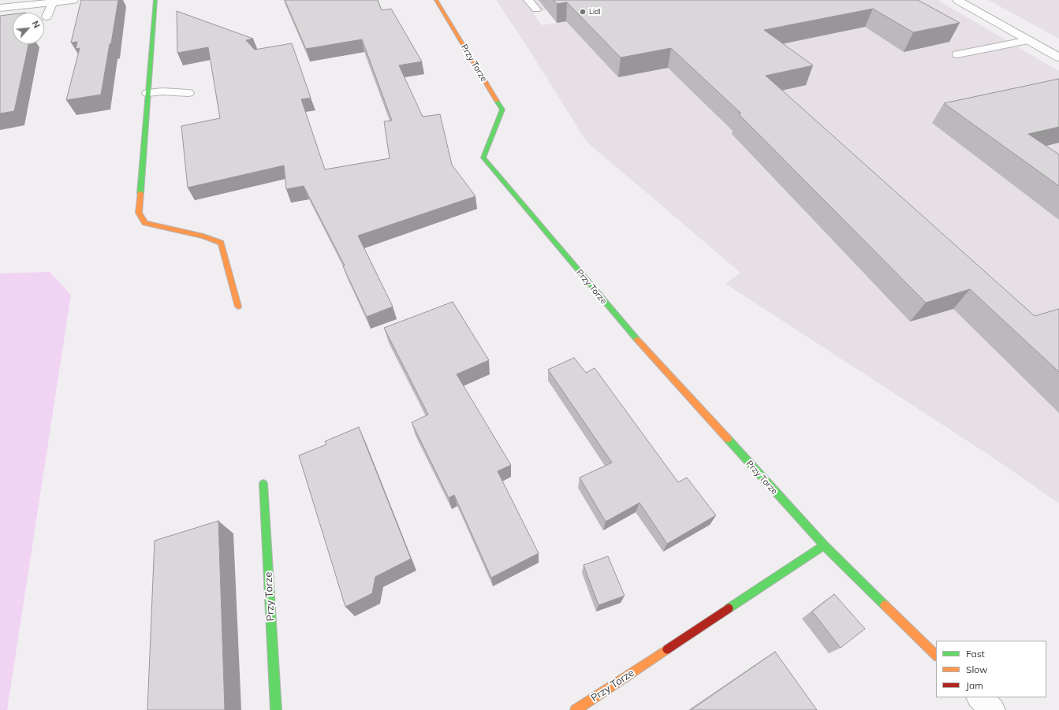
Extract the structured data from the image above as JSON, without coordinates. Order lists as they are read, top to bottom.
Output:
{
  "streets": {
    "street": ["Przy Torze"]
  },
  "places": ["Lidl"],
  "legend": ["Fast", "Slow", "Jam"],
  "north": "top right"
}
